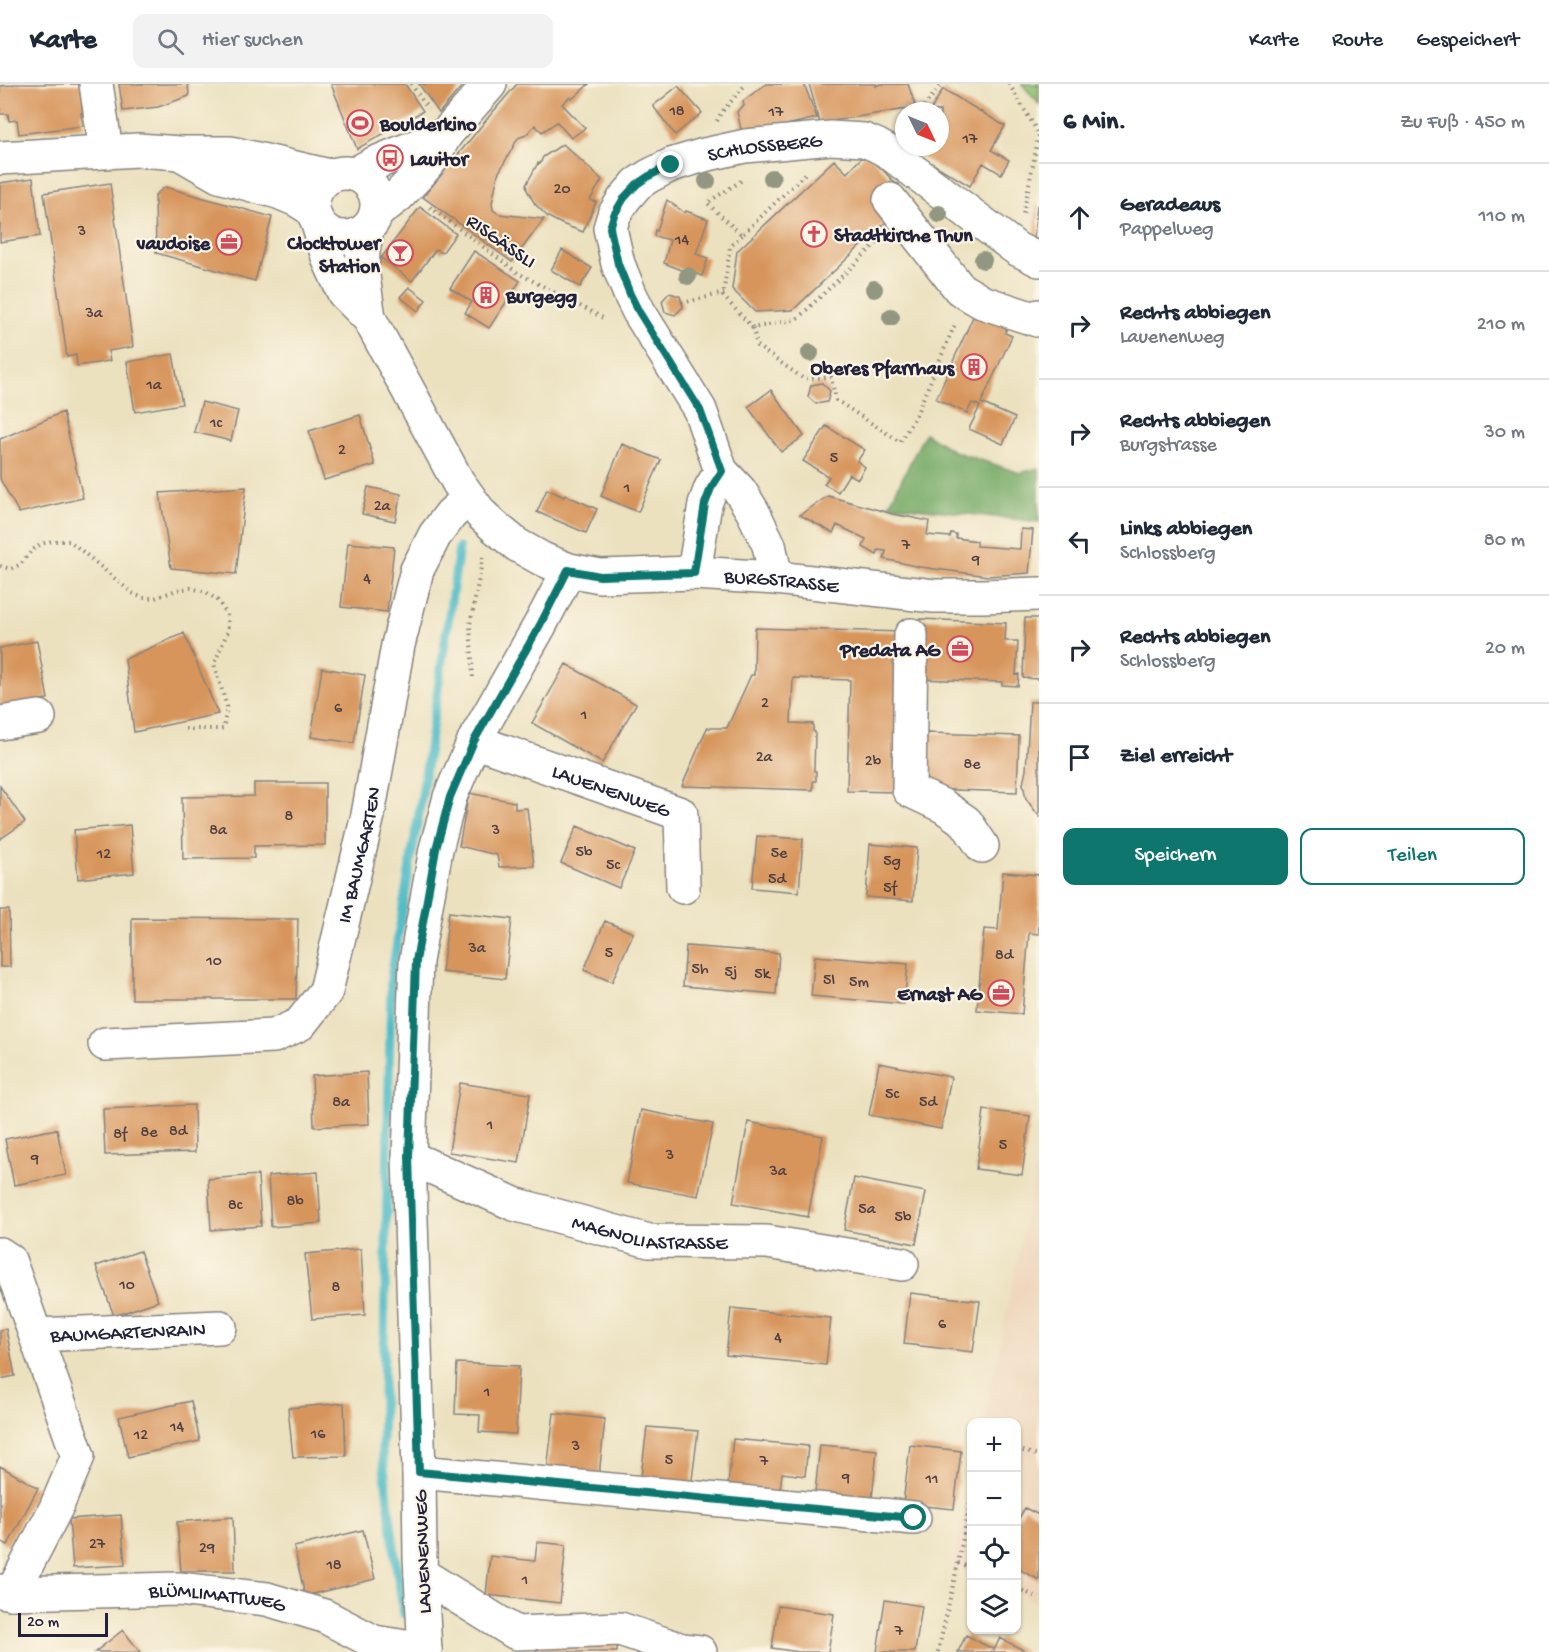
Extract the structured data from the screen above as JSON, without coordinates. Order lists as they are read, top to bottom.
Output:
{
  "streets": {
    "street": [
      "SCHLOSSBERG",
      "BURGSTRASSE",
      "LAUENENWEG",
      "IM BAUMGARTEN",
      "MAGNOLIASTRASSE",
      "BAUMGARTENRAIN",
      "BLÜMLIMATTWEG"
    ],
    "path": ["RISGÄSSLI"]
  },
  "crossings": [
    ["SCHLOSSBERG", "BURGSTRASSE"],
    ["BURGSTRASSE", "LAUENENWEG"],
    ["BURGSTRASSE", "IM BAUMGARTEN"],
    ["LAUENENWEG", "MAGNOLIASTRASSE"],
    ["LAUENENWEG", "BLÜMLIMATTWEG"],
    ["BAUMGARTENRAIN", "BLÜMLIMATTWEG"]
  ],
  "places": {
    "sports": ["Boulderkino"],
    "bus stop": ["Lauitor"],
    "church": ["Stadtkirche Thun"],
    "office": ["vaudoise", "Predata AG", "Ernast AG"],
    "bar": ["Clocktower Station"],
    "building": ["Burgegg", "Oberes Pfarrhaus"]
  },
  "house_numbers": [
    "18",
    "17",
    "17",
    "20",
    "3",
    "14",
    "3a",
    "1a",
    "1c",
    "2",
    "5",
    "1",
    "2a",
    "7",
    "9",
    "4",
    "2",
    "6",
    "1",
    "2a",
    "2b",
    "8e",
    "8",
    "8a",
    "3",
    "5b",
    "5e",
    "12",
    "5g",
    "5c",
    "5d",
    "5f",
    "3a",
    "5",
    "8d",
    "10",
    "5h",
    "5j",
    "5k",
    "5l",
    "5m",
    "5c",
    "8a",
    "5d",
    "1",
    "8d",
    "8e",
    "8f",
    "5",
    "3",
    "9",
    "3a",
    "8b",
    "8c",
    "5a",
    "5b",
    "10",
    "8",
    "6",
    "4",
    "1",
    "14",
    "16",
    "12",
    "3",
    "5",
    "7",
    "9",
    "11",
    "27",
    "29",
    "18",
    "1",
    "7"
  ],
  "scale_bar": "20 m",
  "north": "bottom right",
  "page": {
    "header": "Karte",
    "search": "Hier suchen",
    "nav": ["Karte", "Route", "Gespeichert"],
    "heading": ["6 Min.", "Zu Fuß · 450 m"],
    "list": [
      ["Geradeaus", "Pappelweg", "110 m"],
      ["Rechts abbiegen", "Lauenenweg", "210 m"],
      ["Rechts abbiegen", "Burgstrasse", "30 m"],
      ["Links abbiegen", "Schlossberg", "80 m"],
      ["Rechts abbiegen", "Schlossberg", "20 m"],
      "Ziel erreicht"
    ],
    "buttons": ["Speichern", "Teilen"],
    "map_buttons": ["+", "−"],
    "scale": "20 m"
  }
}
